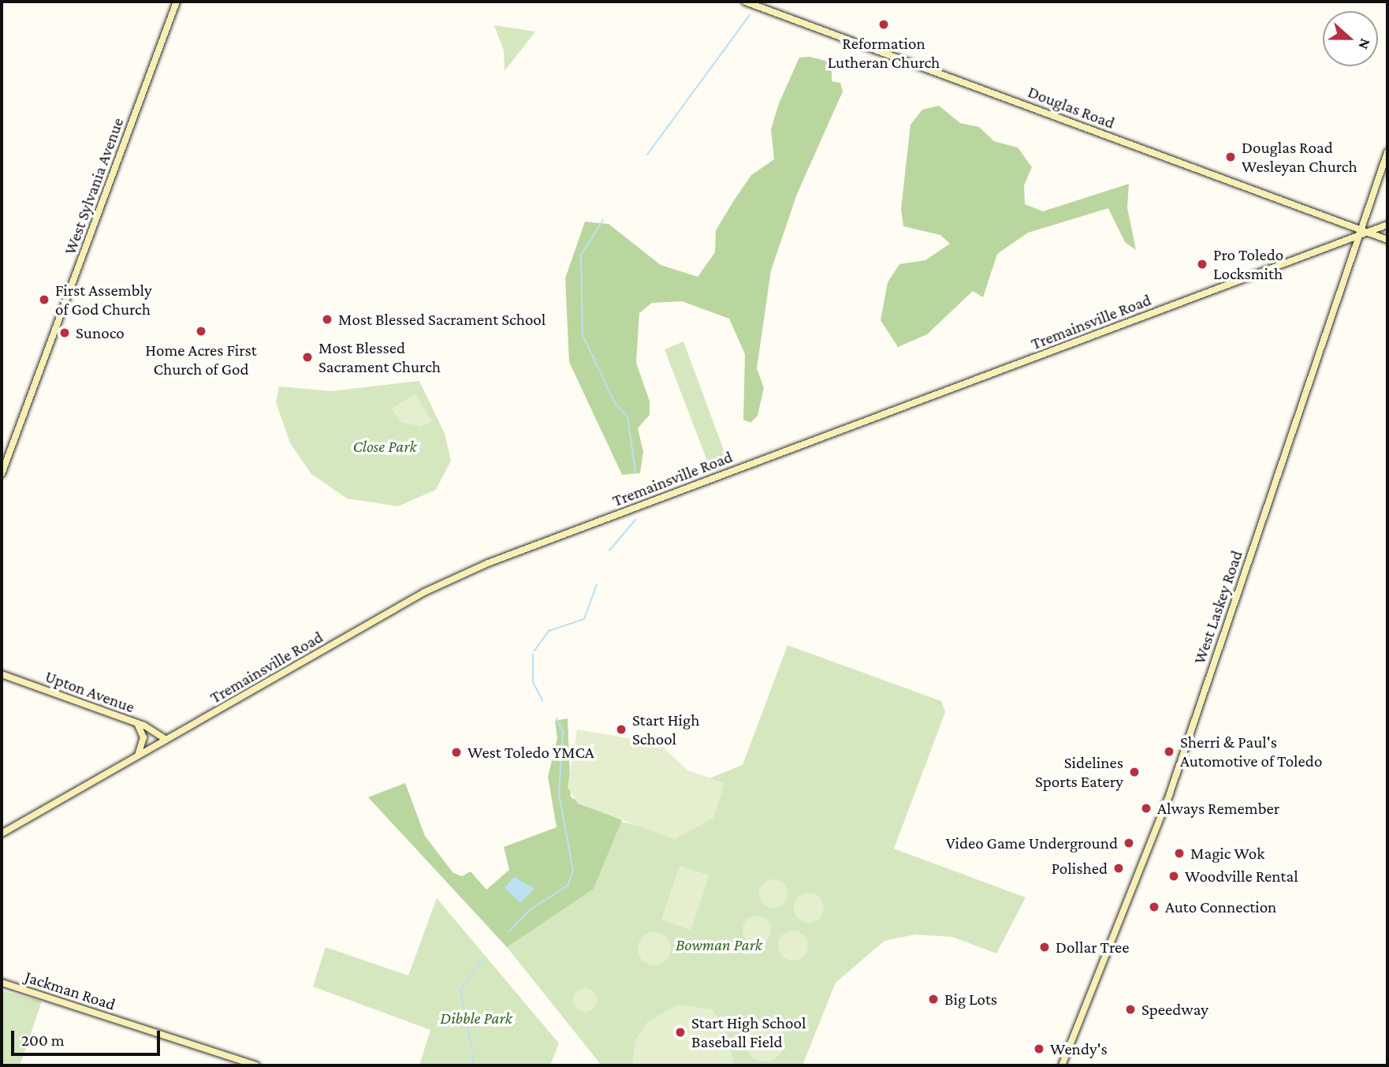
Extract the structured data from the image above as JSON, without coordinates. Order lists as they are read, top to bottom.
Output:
{
  "streets": {
    "street": [
      "Douglas Road",
      "West Sylvania Avenue",
      "Tremainsville Road",
      "West Laskey Road",
      "Upton Avenue",
      "Jackman Road"
    ]
  },
  "crossings": [
    ["Douglas Road", "Tremainsville Road"],
    ["Douglas Road", "West Laskey Road"],
    ["Tremainsville Road", "West Laskey Road"],
    ["Tremainsville Road", "Upton Avenue"]
  ],
  "parks": ["Close Park", "Bowman Park", "Dibble Park"],
  "places": [
    "Reformation Lutheran Church",
    "Douglas Road Wesleyan Church",
    "Pro Toledo Locksmith",
    "First Assembly of God Church",
    "Most Blessed Sacrament School",
    "Home Acres First Church of God",
    "Sunoco",
    "Most Blessed Sacrament Church",
    "Start High School",
    "Sherri & Paul's Automotive of Toledo",
    "West Toledo YMCA",
    "Sidelines Sports Eatery",
    "Always Remember",
    "Video Game Underground",
    "Magic Wok",
    "Polished",
    "Woodville Rental",
    "Auto Connection",
    "Dollar Tree",
    "Big Lots",
    "Speedway",
    "Start High School Baseball Field",
    "Wendy's"
  ],
  "scale_bar": "200 m",
  "north": "right"
}
